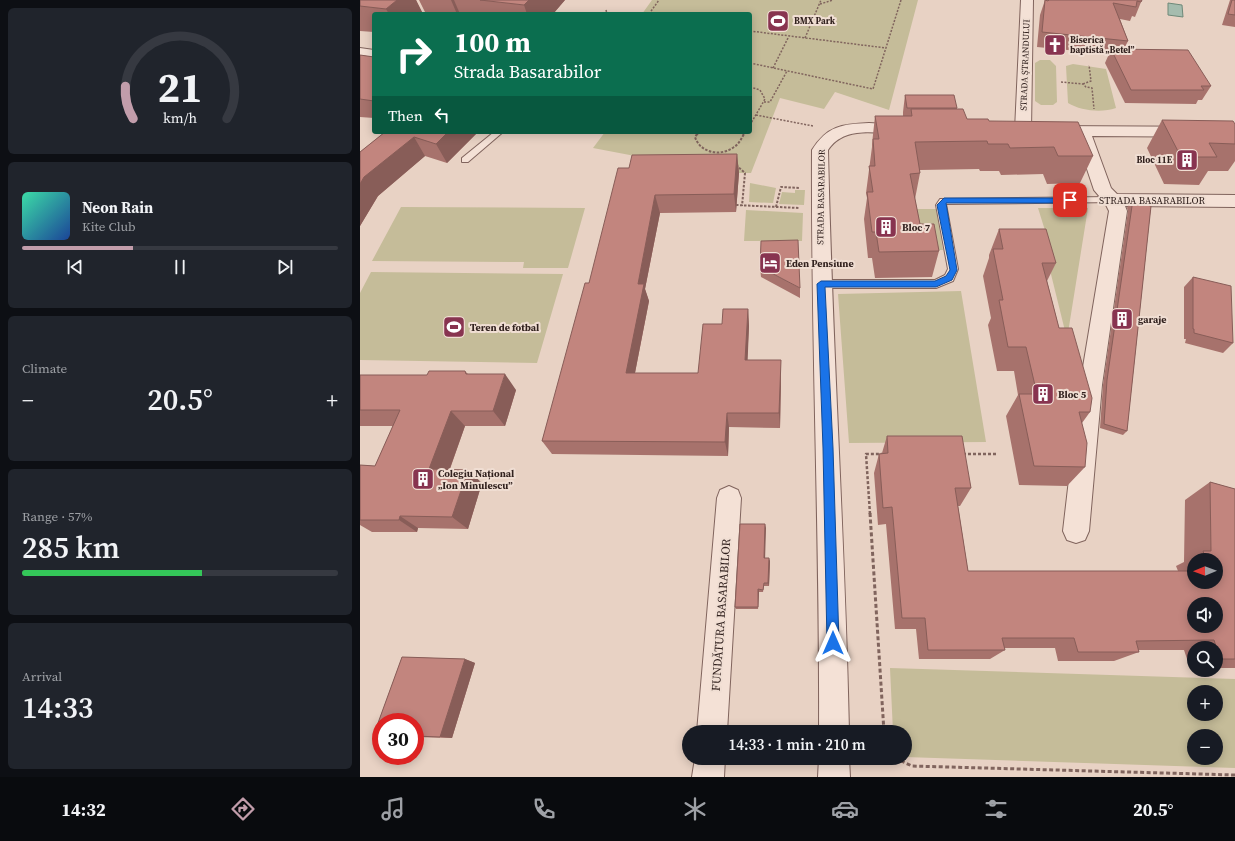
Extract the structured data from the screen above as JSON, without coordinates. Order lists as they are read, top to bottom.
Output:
{
  "streets": {
    "street": ["STRADA ȘTRANDULUI", "STRADA BASARABILOR", "FUNDĂTURA BASARABILOR"]
  },
  "places": {
    "sports": ["BMX Park", "Teren de fotbal"],
    "church": ["Biserica baptistă „Betel”"],
    "building": [
      "Bloc 11E",
      "Bloc 7",
      "garaje",
      "Bloc 5",
      "Colegiu Național „Ion Minulescu”"
    ],
    "hotel": ["Eden Pensiune"]
  },
  "north": "left",
  "page": {
    "turn": ["100 m", "Strada Basarabilor"],
    "then": "Then",
    "song": ["Neon Rain", "Kite Club"],
    "tile": [
      "Climate",
      ["Range · 57%", "285 km"],
      ["Arrival", "14:33"]
    ],
    "heat": ["−", "20.5°", "+"],
    "map_buttons": ["+", "−"],
    "limit": "30",
    "trip": "14:33 · 1 min · 210 m",
    "tabs": ["14:32", "20.5°"],
    "gauge": ["21", "km/h"]
  }
}
